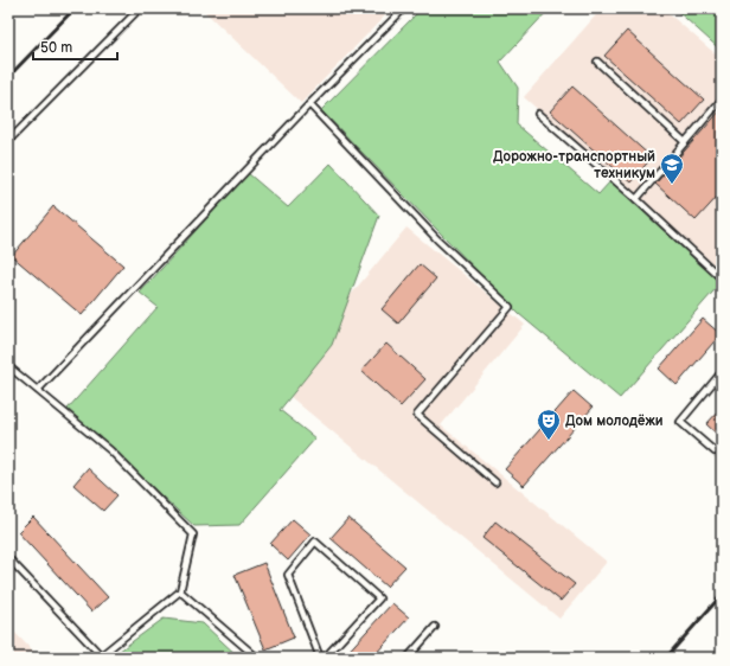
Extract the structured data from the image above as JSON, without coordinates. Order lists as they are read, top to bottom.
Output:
{
  "places": {
    "school or university": ["Дорожно-транспортный техникум"],
    "theatre": ["Дом молодёжи"]
  },
  "scale_bar": "50 m"
}
